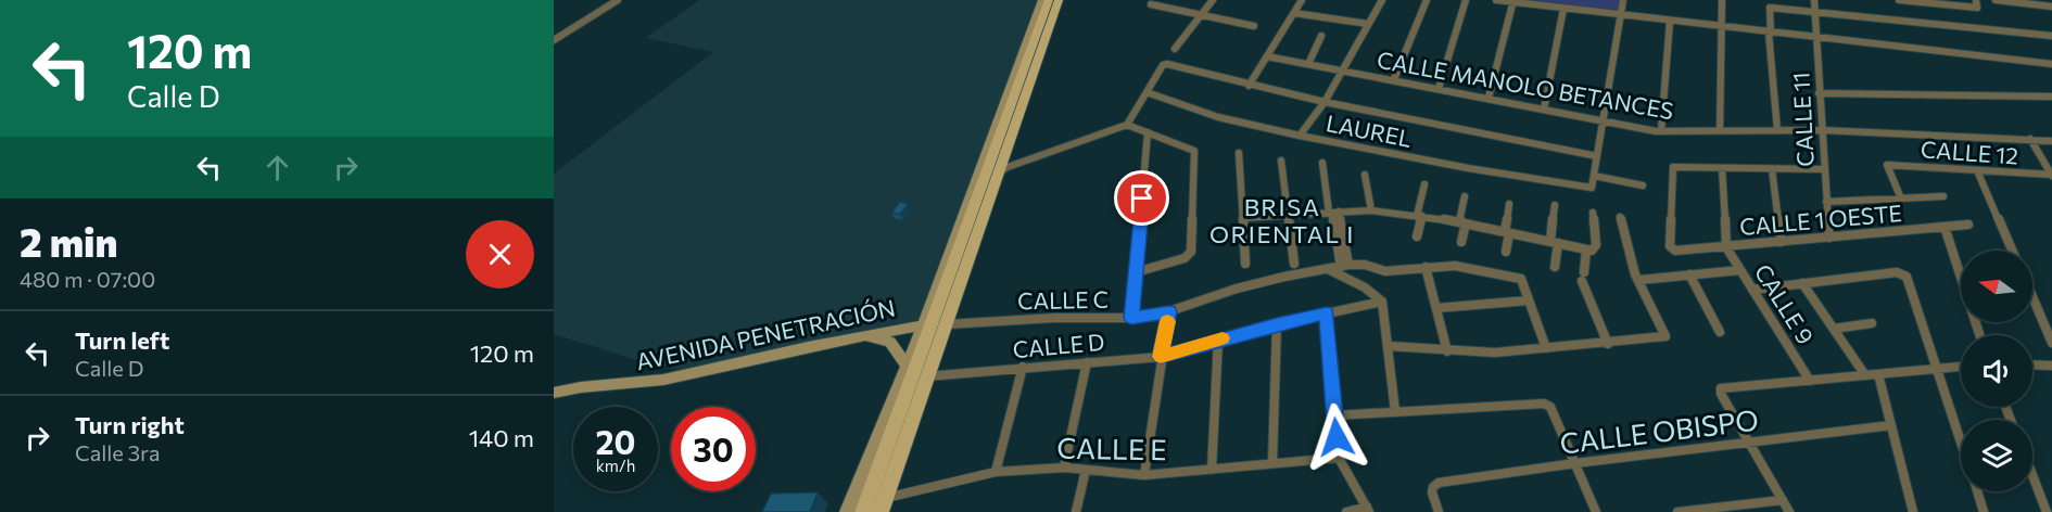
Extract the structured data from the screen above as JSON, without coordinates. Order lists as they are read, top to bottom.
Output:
{
  "streets": {
    "street": [
      "CALLE MANOLO BETANCES",
      "CALLE 11",
      "LAUREL",
      "CALLE 12",
      "CALLE 1 OESTE",
      "CALLE C",
      "CALLE 9",
      "AVENIDA PENETRACIÓN",
      "CALLE D",
      "CALLE OBISPO",
      "CALLE E"
    ]
  },
  "crossings": [
    ["CALLE MANOLO BETANCES", "CALLE 11"],
    ["CALLE 11", "CALLE 1 OESTE"],
    ["CALLE 1 OESTE", "CALLE 9"],
    ["CALLE C", "AVENIDA PENETRACIÓN"]
  ],
  "districts": ["BRISA ORIENTAL I"],
  "north": "left",
  "page": {
    "turn": ["120 m", "Calle D"],
    "heading": ["2 min", "480 m · 07:00"],
    "list": [
      {
        "name": "Turn left",
        "note": "Calle D",
        "value": "120 m"
      },
      {
        "name": "Turn right",
        "note": "Calle 3ra",
        "value": "140 m"
      }
    ],
    "speed": "20 km/h",
    "limit": "30"
  }
}
